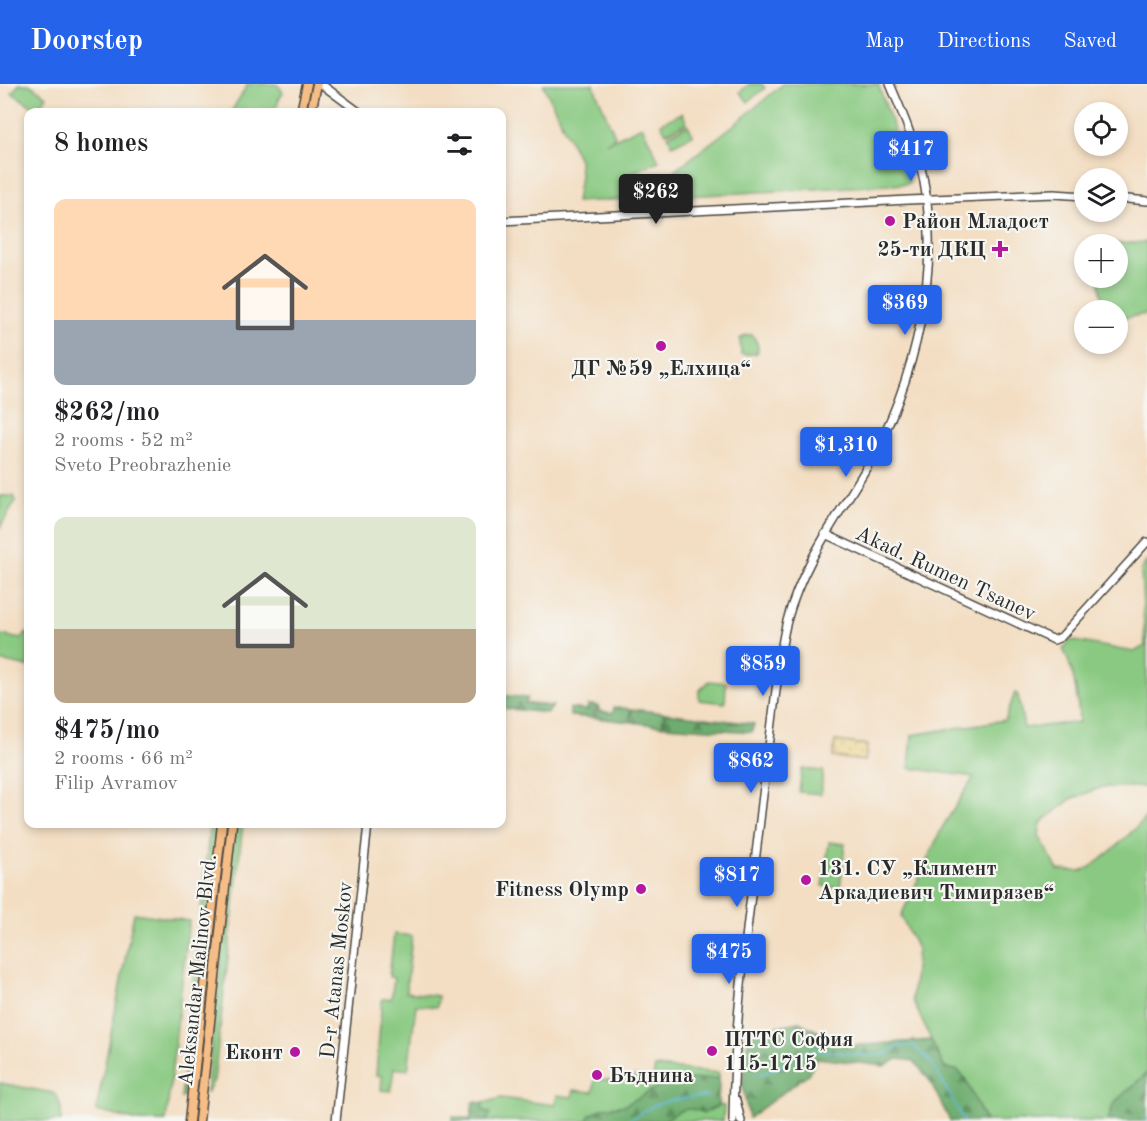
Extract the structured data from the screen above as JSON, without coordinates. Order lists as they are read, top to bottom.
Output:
{
  "streets": {
    "main road": ["Aleksandar Malinov Blvd."],
    "street": ["Akad. Rumen Tsanev", "D-r Atanas Moskov"]
  },
  "places": {
    "other": [
      "Район Младост",
      "ДГ №59 „Елхица“",
      "131. СУ „Климент Аркадиевич Тимирязев“",
      "Fitness Olymp",
      "ПТТС София 115-1715",
      "Еконт",
      "Бъднина"
    ],
    "health": ["25-ти ДКЦ"]
  },
  "page": {
    "header": "Doorstep",
    "nav": ["Map", "Directions", "Saved"],
    "map_buttons": ["+", "−"],
    "heading": "8 homes",
    "price": [
      "$417",
      "$262",
      "$369",
      "$1,310",
      "$859",
      "$862",
      "$817",
      "$475"
    ],
    "list": [
      {
        "name": "$262/mo",
        "note": "2 rooms · 52 m² · Sveto Preobrazhenie"
      },
      {
        "name": "$475/mo",
        "note": "2 rooms · 66 m² · Filip Avramov"
      }
    ]
  }
}
